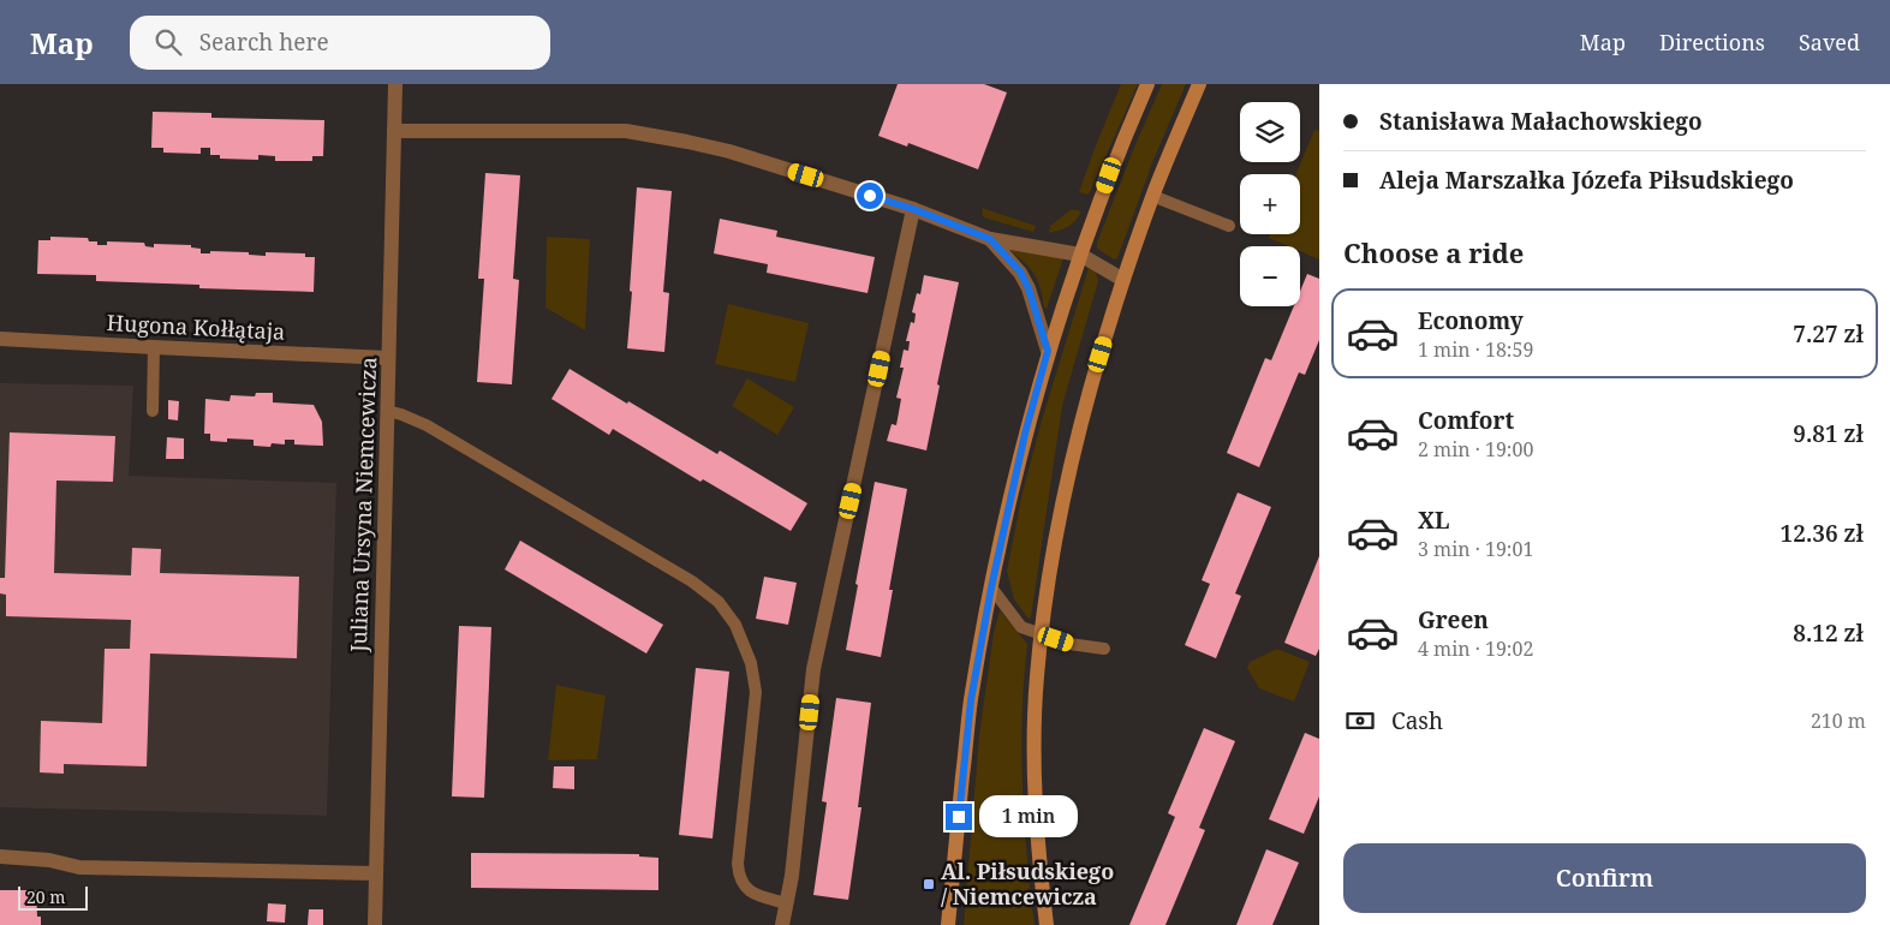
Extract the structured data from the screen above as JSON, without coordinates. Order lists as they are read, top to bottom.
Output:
{
  "streets": {
    "street": ["Hugona Kołłątaja", "Juliana Ursyna Niemcewicza"]
  },
  "crossings": [
    ["Hugona Kołłątaja", "Juliana Ursyna Niemcewicza"]
  ],
  "places": {
    "transit": ["Al. Piłsudskiego / Niemcewicza"]
  },
  "scale_bar": "20 m",
  "page": {
    "header": "Map",
    "search": "Search here",
    "nav": ["Map", "Directions", "Saved"],
    "banner": ["Stanisława Małachowskiego", "Aleja Marszałka Józefa Piłsudskiego"],
    "map_buttons": ["+", "−"],
    "heading": "Choose a ride",
    "list": [
      {
        "name": "Economy",
        "note": "1 min · 18:59",
        "value": "7.27 zł"
      },
      {
        "name": "Comfort",
        "note": "2 min · 19:00",
        "value": "9.81 zł"
      },
      {
        "name": "XL",
        "note": "3 min · 19:01",
        "value": "12.36 zł"
      },
      {
        "name": "Green",
        "note": "4 min · 19:02",
        "value": "8.12 zł"
      }
    ],
    "pay": ["Cash", "210 m"],
    "bubble": "1 min",
    "buttons": "Confirm",
    "scale": "20 m"
  }
}
